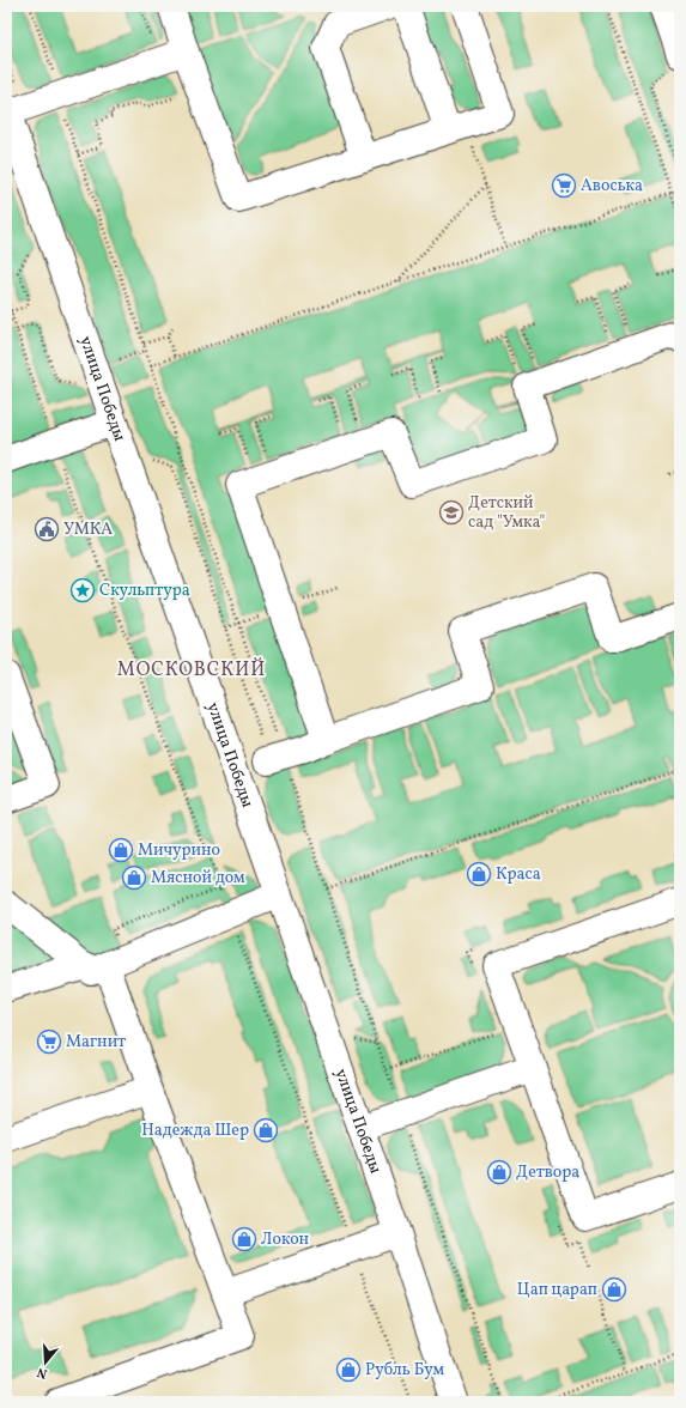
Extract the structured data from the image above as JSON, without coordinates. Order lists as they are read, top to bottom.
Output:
{
  "streets": {
    "street": ["улица Победы"]
  },
  "districts": ["МОСКОВСКИЙ"],
  "places": {
    "supermarket": ["Авоська", "Магнит"],
    "school or university": ["Детский сад \"Умка\""],
    "public building": ["УМКА"],
    "place": ["Скульптура"],
    "shop": [
      "Мичурино",
      "Краса",
      "Мясной дом",
      "Надежда Шер",
      "Детвора",
      "Локон",
      "Цап царап",
      "Рубль Бум"
    ]
  },
  "north": "bottom"
}
